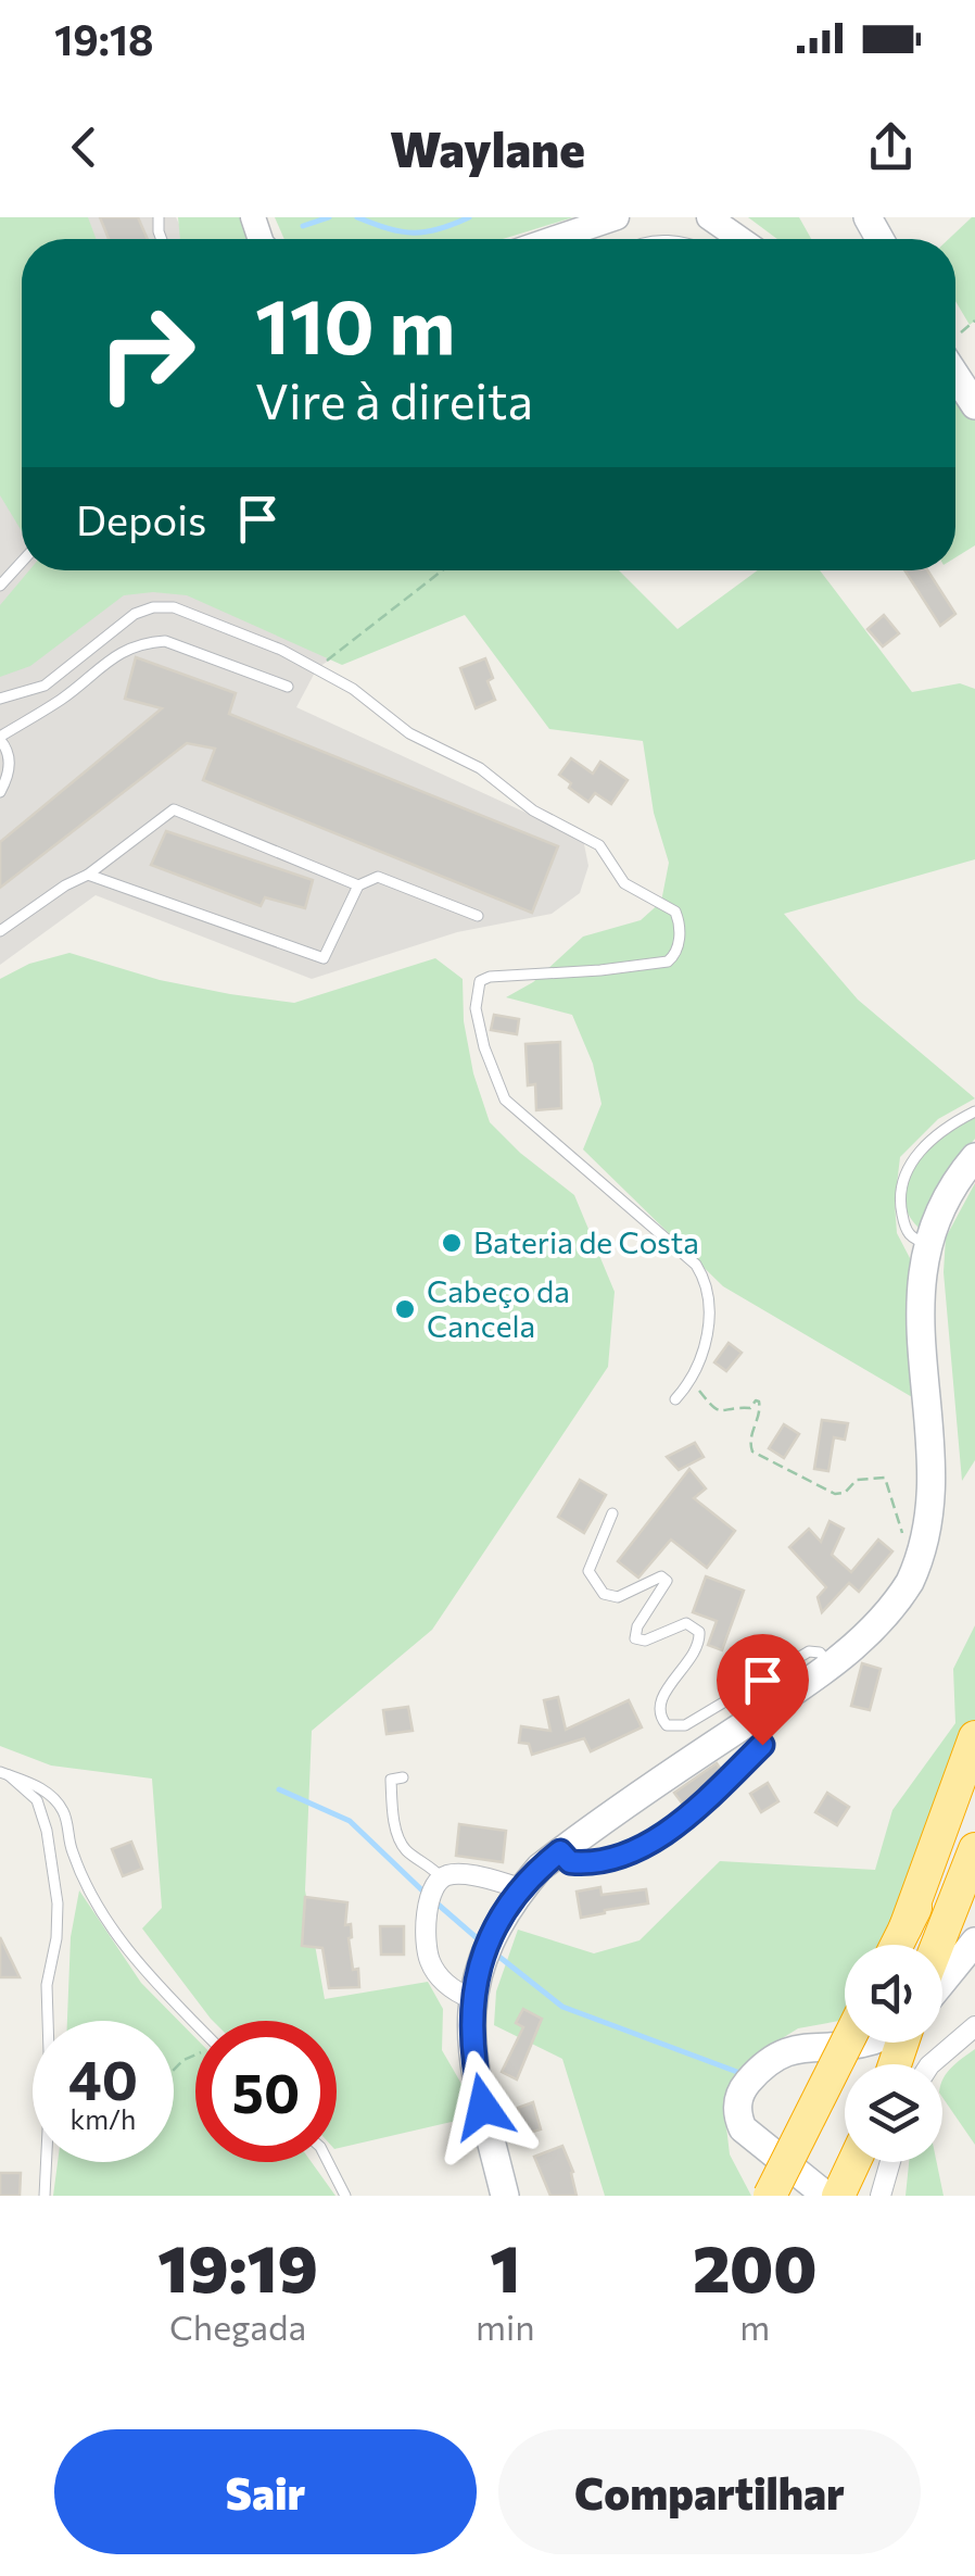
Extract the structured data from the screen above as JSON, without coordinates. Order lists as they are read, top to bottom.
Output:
{
  "places": ["Bateria de Costa", "Cabeço da Cancela"],
  "page": {
    "status": "19:18",
    "header": "Waylane",
    "turn": ["110 m", "Vire à direita"],
    "then": "Depois",
    "speed": "40 km/h",
    "limit": "50",
    "eta": [
      "19:19",
      "Chegada",
      "1",
      "min",
      "200",
      "m"
    ],
    "buttons": ["Sair", "Compartilhar"]
  }
}
